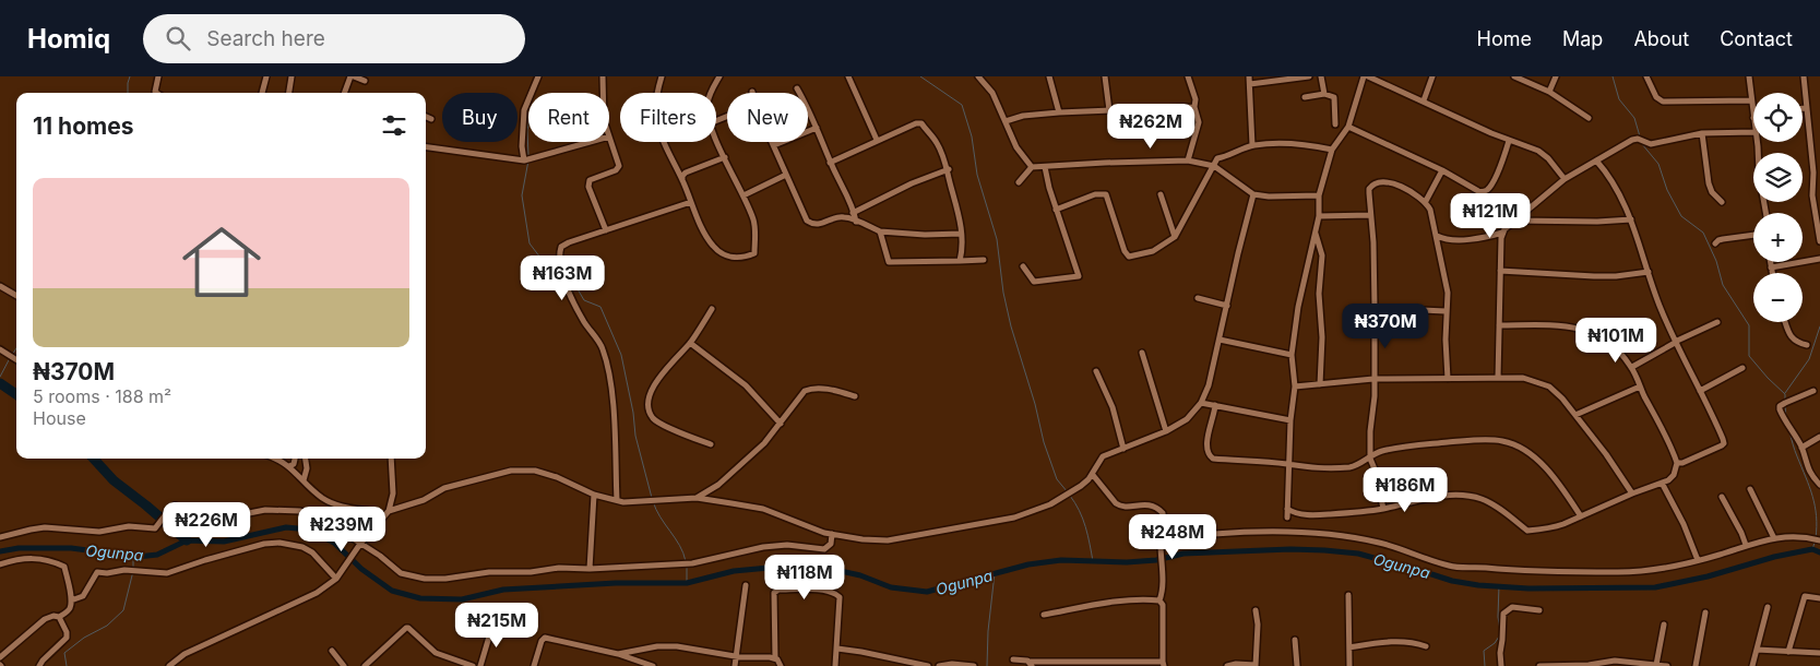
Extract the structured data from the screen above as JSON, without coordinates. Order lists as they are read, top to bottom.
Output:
{
  "water": ["Ogunpa"],
  "page": {
    "header": "Homiq",
    "search": "Search here",
    "nav": [
      "Home",
      "Map",
      "About",
      "Contact"
    ],
    "map_buttons": ["+", "−"],
    "chip": [
      "Buy",
      "Rent",
      "Filters",
      "New"
    ],
    "heading": "11 homes",
    "price": [
      "₦262M",
      "₦121M",
      "₦163M",
      "₦370M",
      "₦101M",
      "₦186M",
      "₦226M",
      "₦239M",
      "₦248M",
      "₦118M",
      "₦215M"
    ],
    "list": [
      {
        "name": "₦370M",
        "note": "5 rooms · 188 m² · House"
      }
    ]
  }
}
